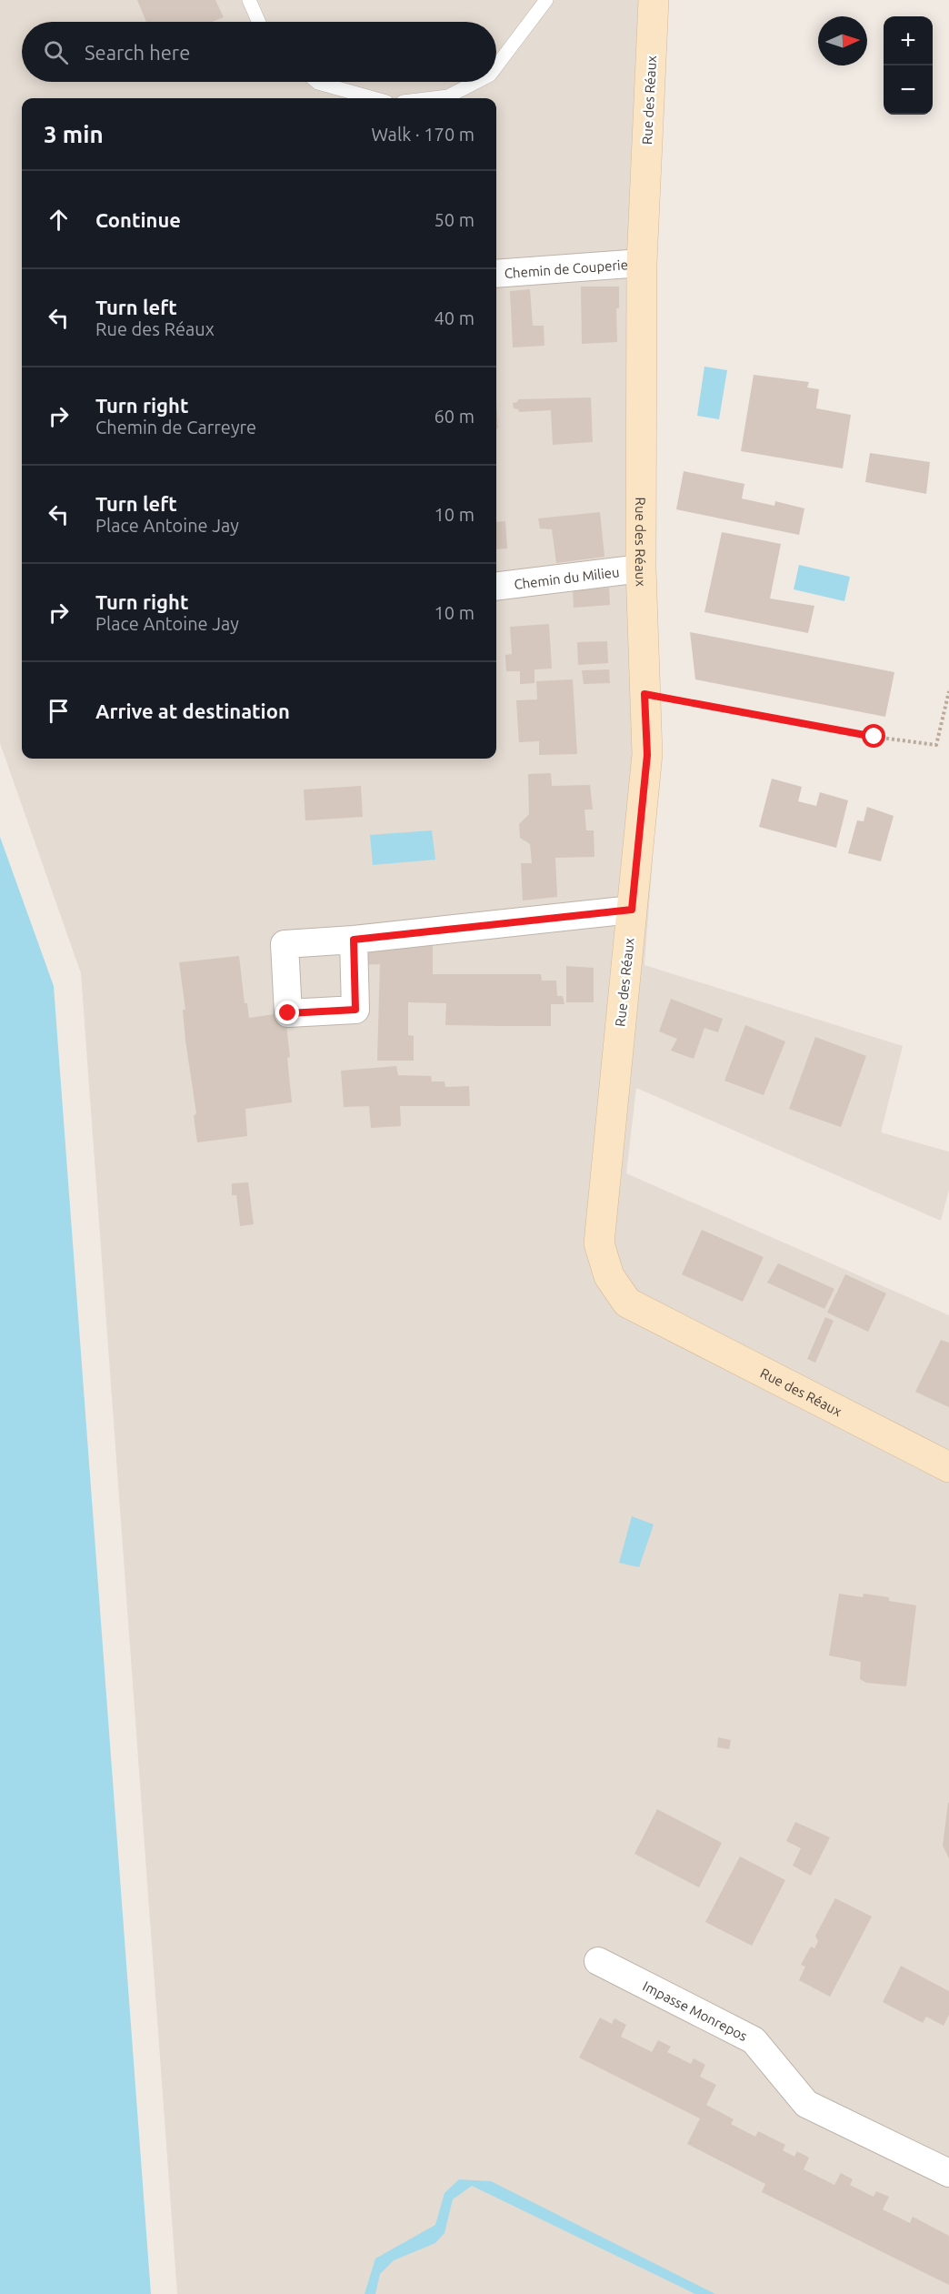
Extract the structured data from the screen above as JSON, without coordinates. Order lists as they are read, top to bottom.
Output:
{
  "streets": {
    "street": [
      "Rue des Réaux",
      "Chemin de Couperie",
      "Chemin du Milieu",
      "Impasse Monrepos"
    ]
  },
  "crossings": [
    ["Rue des Réaux", "Chemin de Couperie"],
    ["Rue des Réaux", "Chemin du Milieu"]
  ],
  "north": "right",
  "page": {
    "map_buttons": ["+", "−"],
    "search": "Search here",
    "heading": ["3 min", "Walk · 170 m"],
    "list": [
      ["Continue", "50 m"],
      ["Turn left", "Rue des Réaux", "40 m"],
      ["Turn right", "Chemin de Carreyre", "60 m"],
      ["Turn left", "Place Antoine Jay", "10 m"],
      ["Turn right", "Place Antoine Jay", "10 m"],
      "Arrive at destination"
    ]
  }
}
